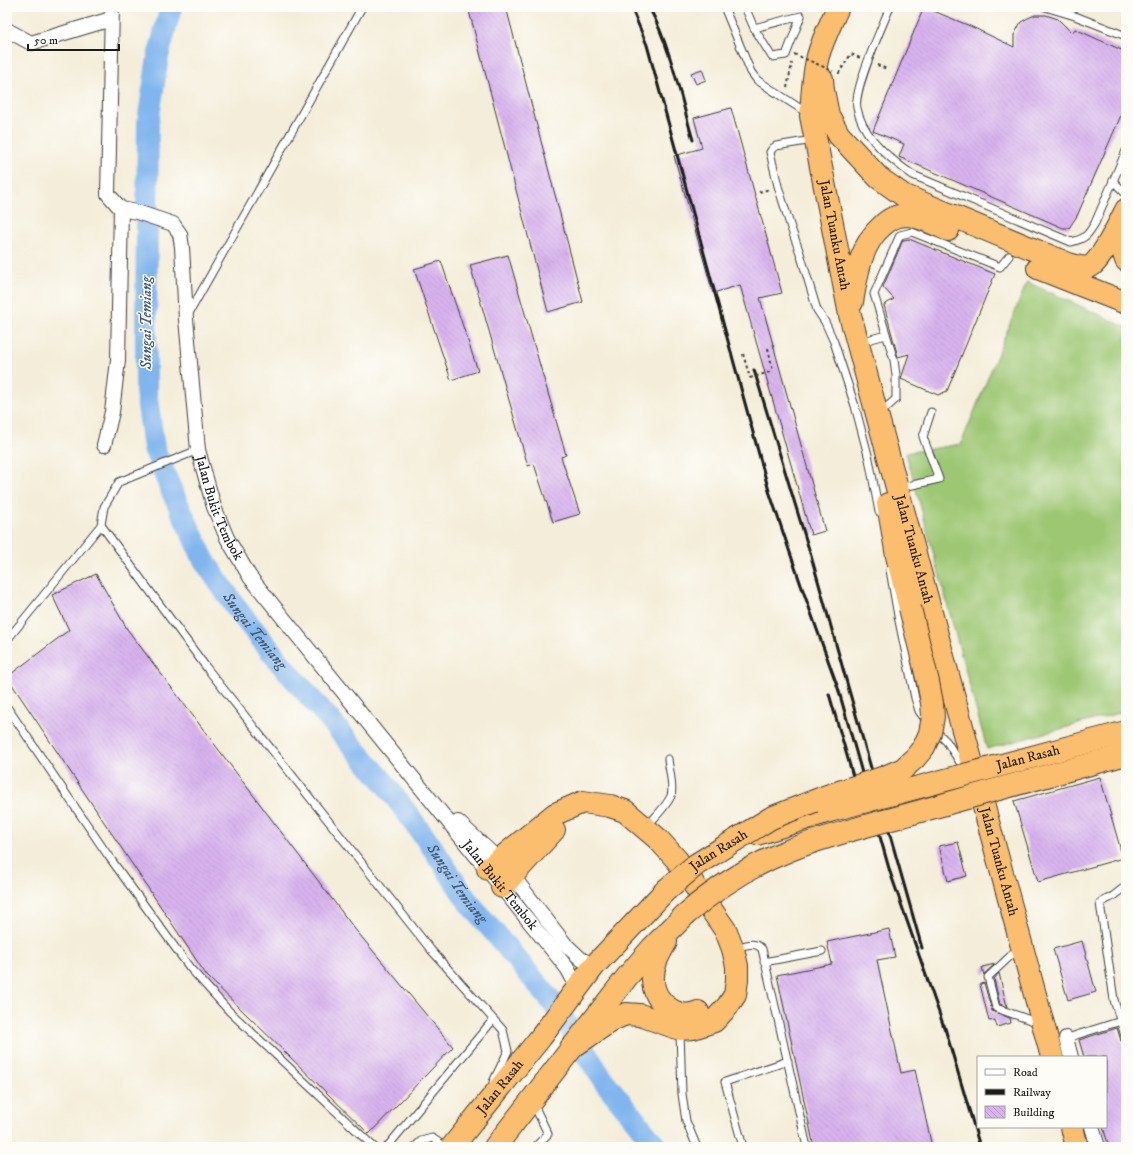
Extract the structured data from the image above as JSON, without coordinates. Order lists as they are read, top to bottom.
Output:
{
  "streets": {
    "highway": ["Jalan Tuanku Antah", "Jalan Rasah"],
    "street": ["Jalan Bukit Tembok"]
  },
  "crossings": [
    ["Jalan Bukit Tembok", "Jalan Rasah"]
  ],
  "water": ["Sungai Temiang"],
  "legend": ["Road", "Railway", "Building"],
  "scale_bar": "50 m"
}
